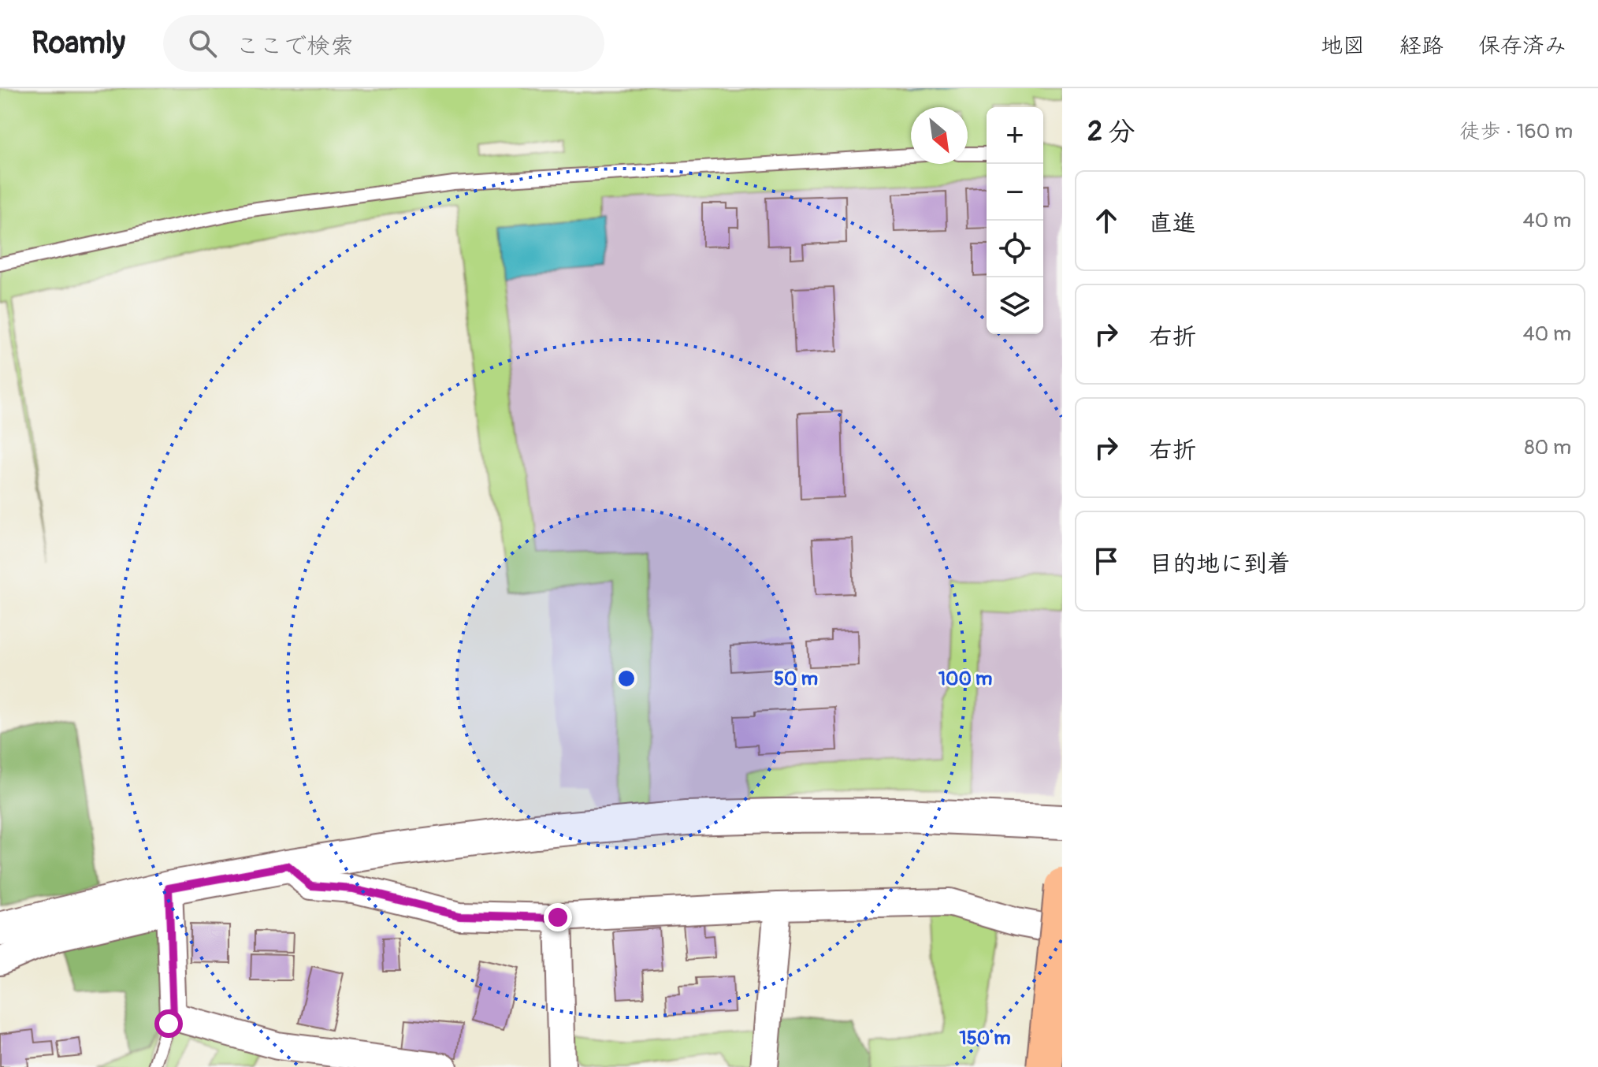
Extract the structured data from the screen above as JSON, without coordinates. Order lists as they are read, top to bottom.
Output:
{
  "north": "bottom right",
  "page": {
    "header": "Roamly",
    "search": "ここで検索",
    "nav": ["地図", "経路", "保存済み"],
    "heading": ["2 分", "徒歩 · 160 m"],
    "map_buttons": ["+", "−"],
    "list": [
      ["直進", "40 m"],
      ["右折", "40 m"],
      ["右折", "80 m"],
      "目的地に到着"
    ]
  },
  "rings": ["50 m", "100 m", "150 m"]
}
